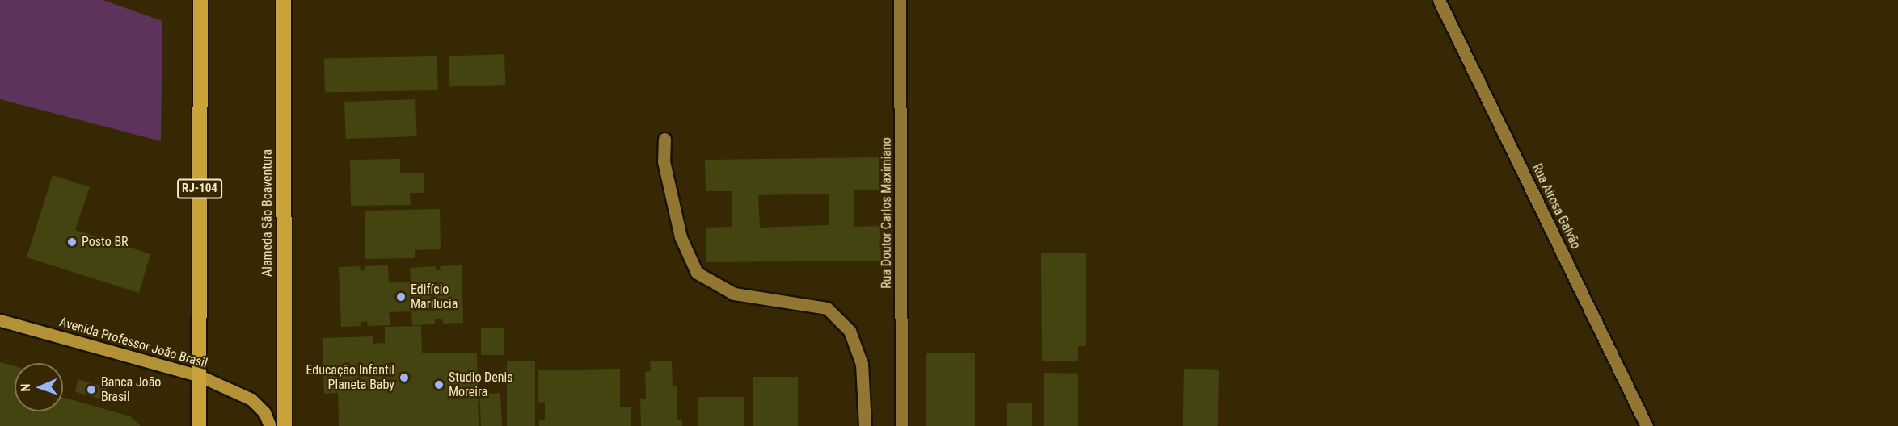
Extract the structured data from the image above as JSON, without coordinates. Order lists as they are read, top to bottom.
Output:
{
  "streets": {
    "highway": ["RJ-104", "Alameda São Boaventura"],
    "main road": ["Avenida Professor João Brasil"],
    "street": ["Rua Airosa Galvão", "Rua Doutor Carlos Maximiano"]
  },
  "crossings": [
    ["RJ-104", "Avenida Professor João Brasil"]
  ],
  "places": [
    "Posto BR",
    "Edifício Marilucia",
    "Educação Infantil Planeta Baby",
    "Studio Denis Moreira",
    "Banca João Brasil"
  ],
  "north": "left"
}
